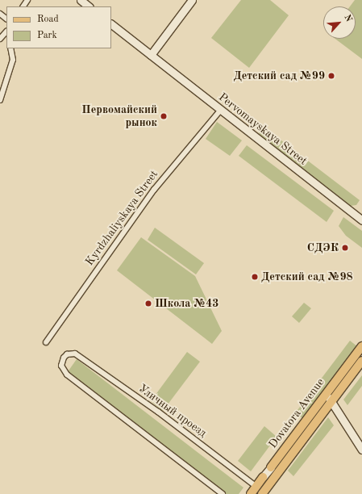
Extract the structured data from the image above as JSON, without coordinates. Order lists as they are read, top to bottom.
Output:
{
  "streets": {
    "main road": ["Dovatora Avenue"],
    "street": ["Pervomayskaya Street", "Kyrdzhaliyskaya Street", "Уличный проезд"]
  },
  "crossings": [
    ["Pervomayskaya Street", "Kyrdzhaliyskaya Street"],
    ["Уличный проезд", "Dovatora Avenue"]
  ],
  "places": [
    "Детский сад №99",
    "Первомайский рынок",
    "СДЭК",
    "Детский сад №98",
    "Школа №43"
  ],
  "legend": ["Road", "Park"],
  "north": "top right"
}
